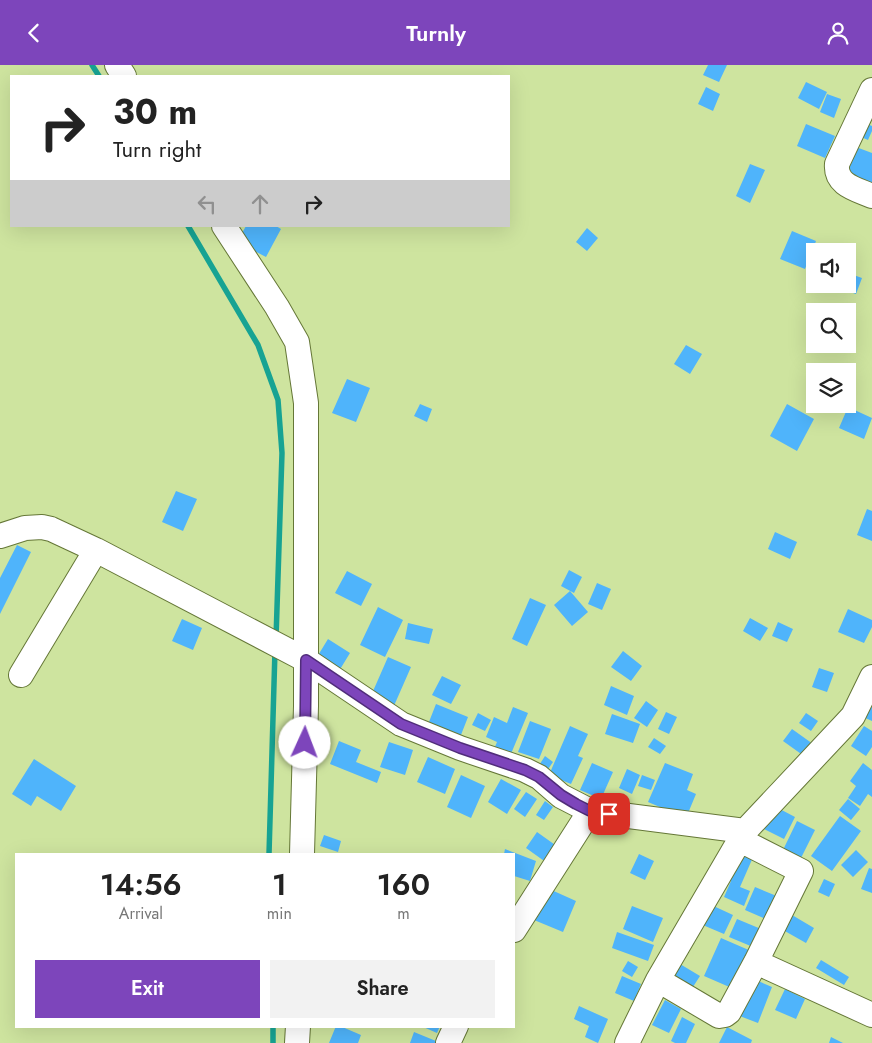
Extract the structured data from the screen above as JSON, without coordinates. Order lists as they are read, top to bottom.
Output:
{
  "page": {
    "header": "Turnly",
    "turn": ["30 m", "Turn right"],
    "eta": [
      "14:56",
      "Arrival",
      "1",
      "min",
      "160",
      "m"
    ],
    "buttons": ["Exit", "Share"]
  }
}
